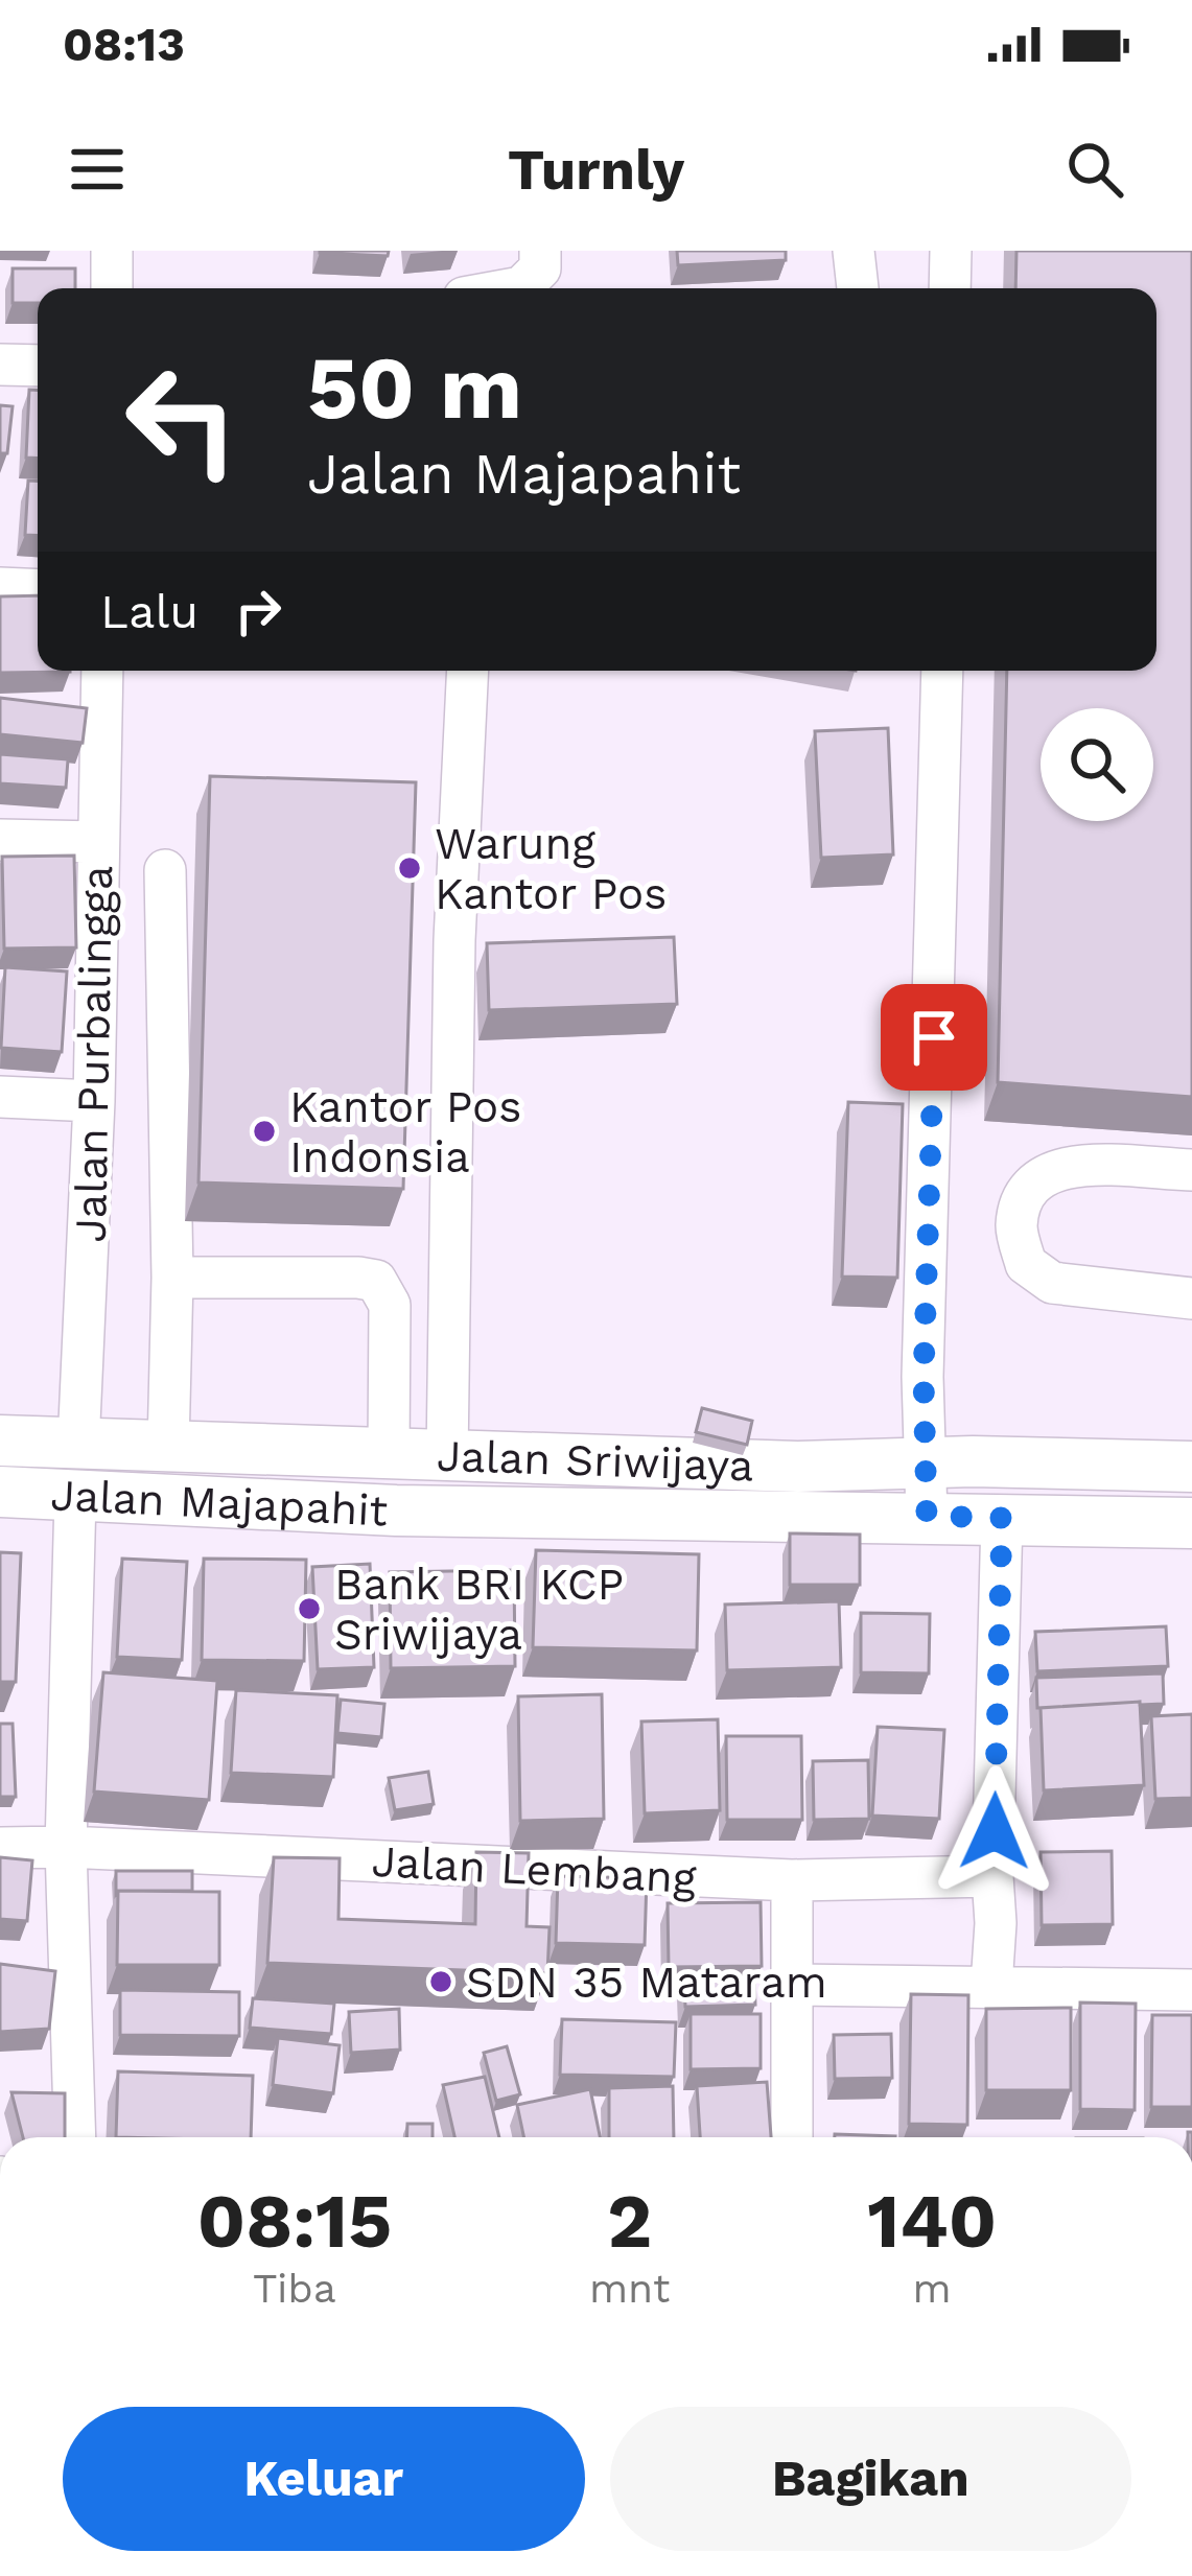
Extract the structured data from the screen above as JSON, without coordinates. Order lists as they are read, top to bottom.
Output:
{
  "streets": {
    "main road": ["Jalan Sriwijaya", "Jalan Majapahit"],
    "street": ["Jalan Purbalingga", "Jalan Lembang"]
  },
  "crossings": [
    ["Jalan Purbalingga", "Jalan Sriwijaya"],
    ["Jalan Sriwijaya", "Jalan Majapahit"]
  ],
  "places": [
    "Warung Kantor Pos",
    "Kantor Pos Indonsia",
    "Bank BRI KCP Sriwijaya",
    "SDN 35 Mataram"
  ],
  "page": {
    "status": "08:13",
    "header": "Turnly",
    "turn": ["50 m", "Jalan Majapahit"],
    "then": "Lalu",
    "eta": [
      "08:15",
      "Tiba",
      "2",
      "mnt",
      "140",
      "m"
    ],
    "buttons": ["Keluar", "Bagikan"]
  }
}
